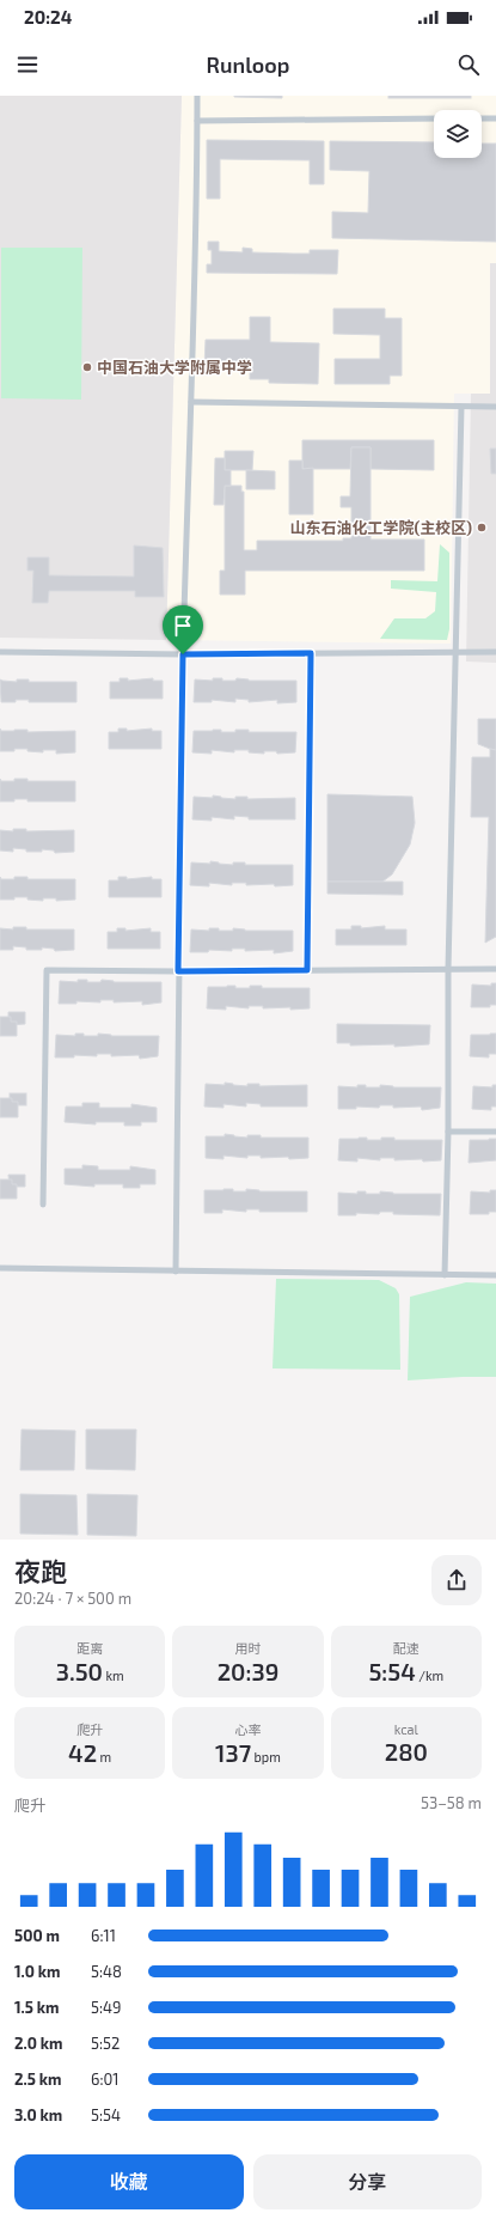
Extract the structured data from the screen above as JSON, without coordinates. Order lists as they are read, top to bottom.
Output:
{
  "places": ["中国石油大学附属中学", "山东石油化工学院(主校区)"],
  "page": {
    "status": "20:24",
    "header": "Runloop",
    "heading": ["夜跑", "20:24 · 7 × 500 m"],
    "stats": [
      ["距离", "3.50 km"],
      ["用时", "20:39"],
      ["配速", "5:54 /km"],
      ["爬升", "42 m"],
      ["心率", "137 bpm"],
      ["kcal", "280"]
    ],
    "chart": ["爬升", "53–58 m"],
    "list": [
      {
        "name": "500 m",
        "note": "6:11"
      },
      {
        "name": "1.0 km",
        "note": "5:48"
      },
      {
        "name": "1.5 km",
        "note": "5:49"
      },
      {
        "name": "2.0 km",
        "note": "5:52"
      },
      {
        "name": "2.5 km",
        "note": "6:01"
      },
      {
        "name": "3.0 km",
        "note": "5:54"
      }
    ],
    "buttons": ["收藏", "分享"]
  }
}
